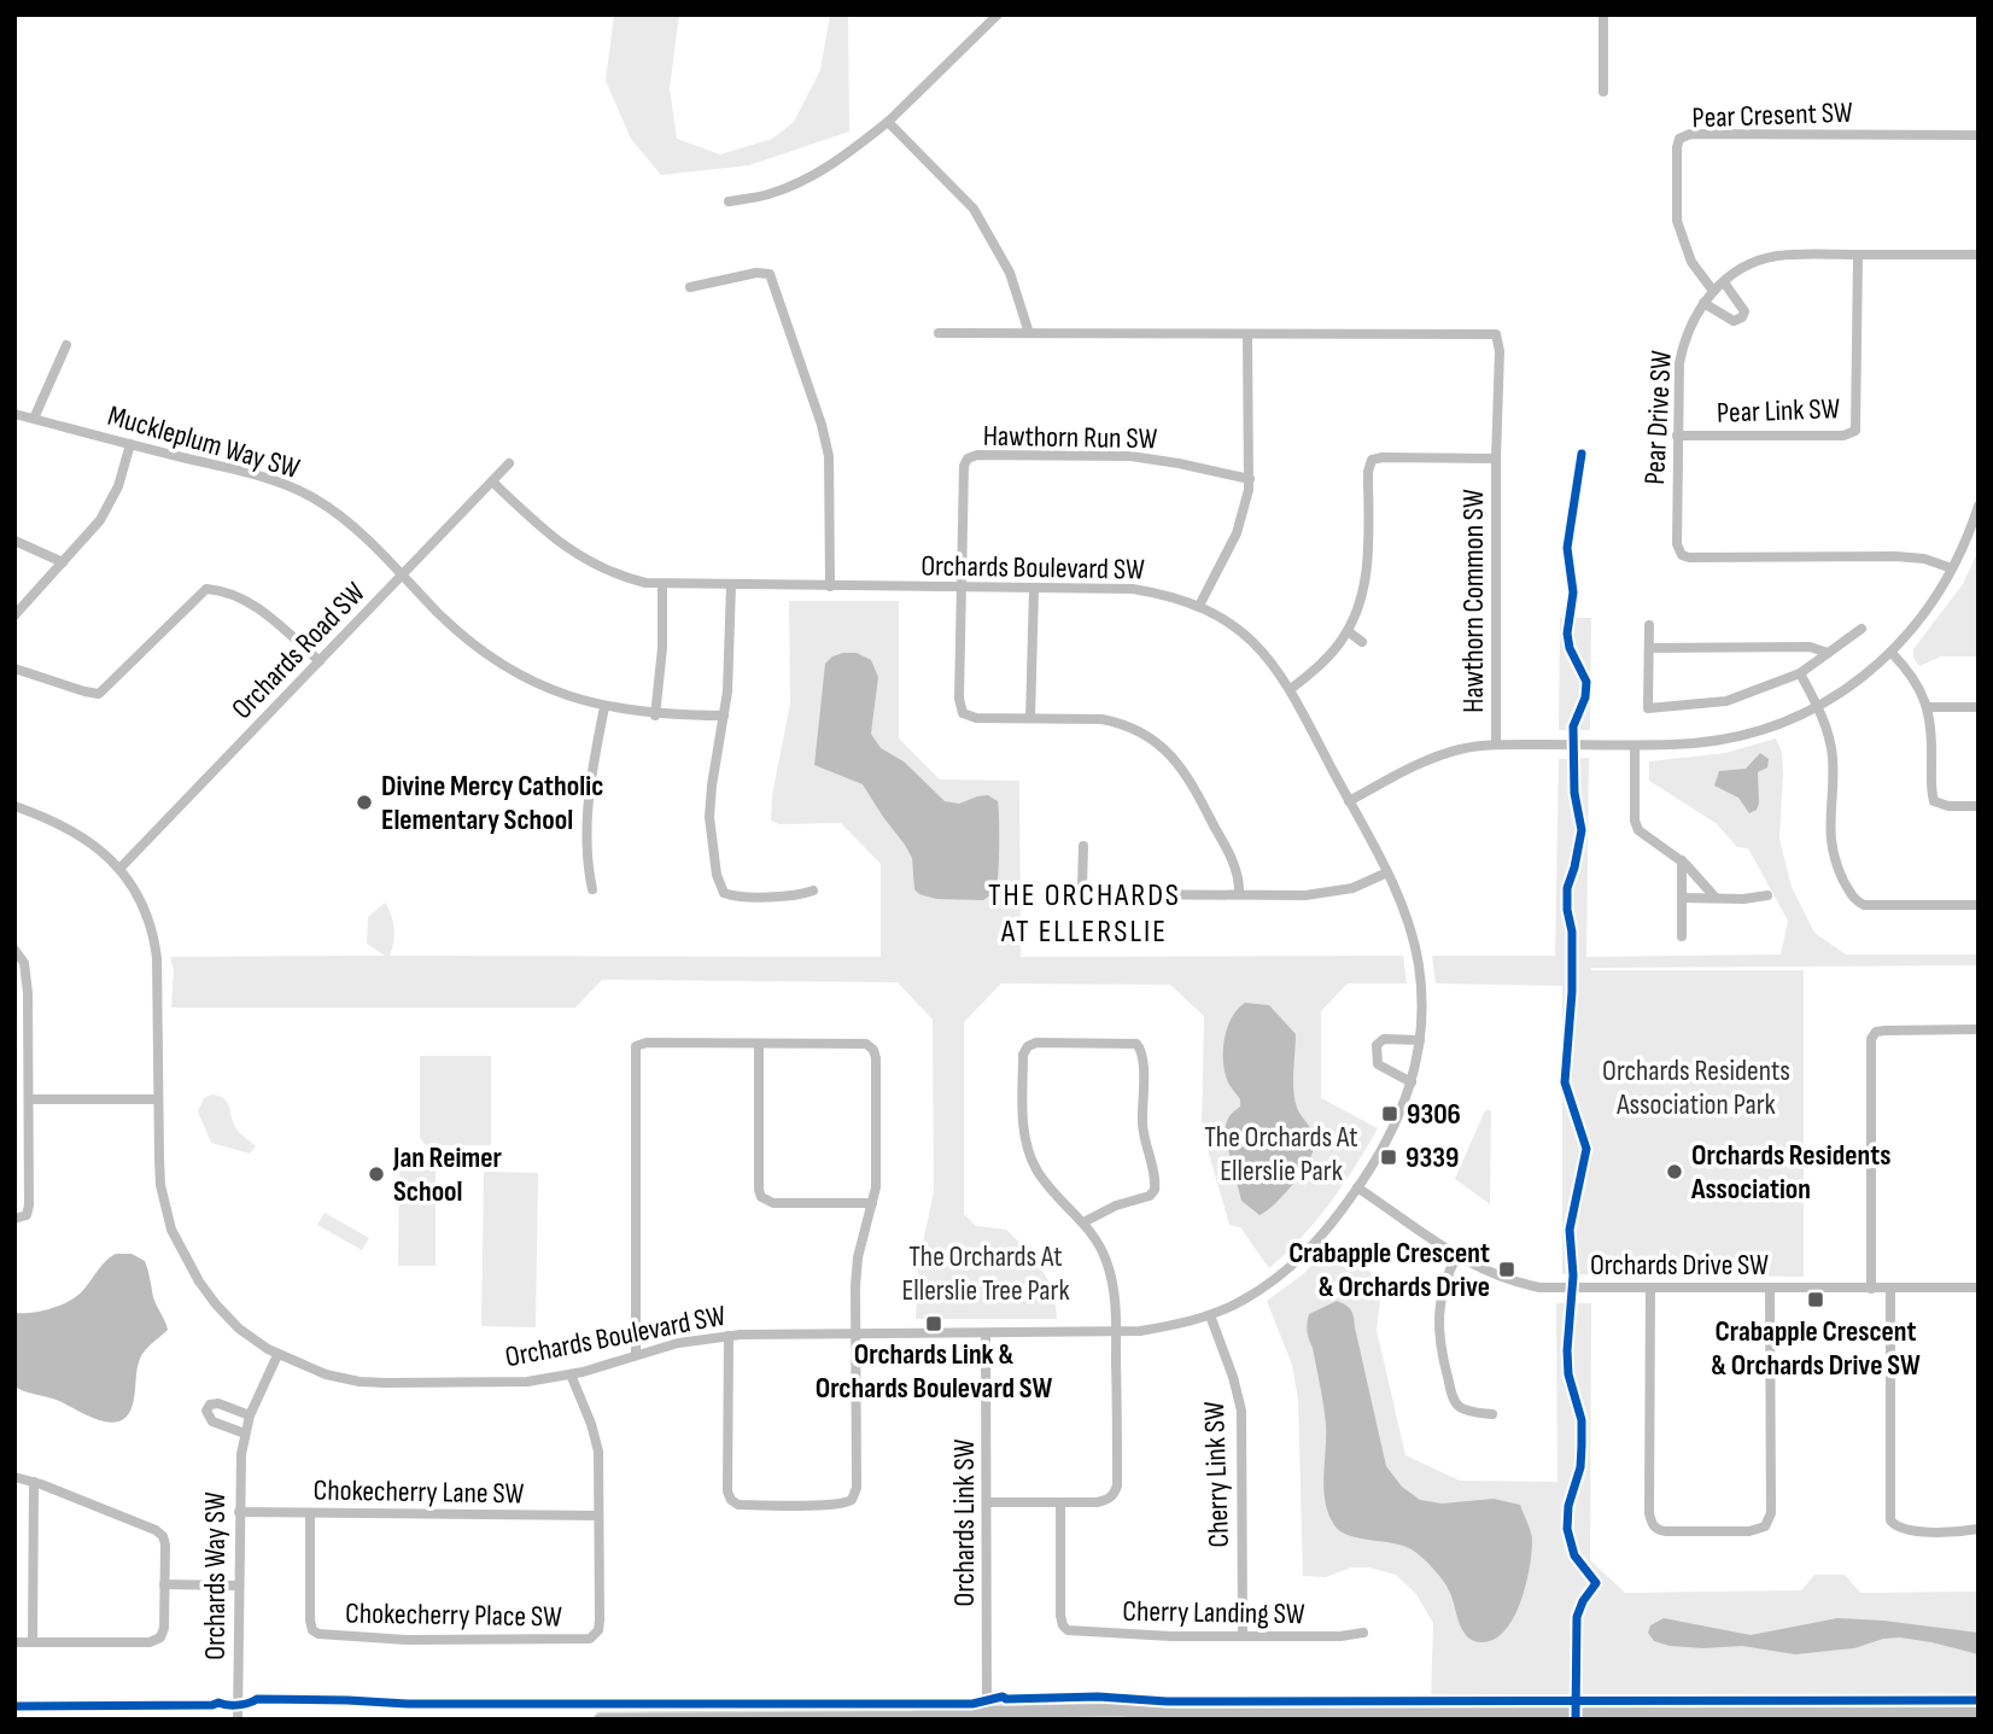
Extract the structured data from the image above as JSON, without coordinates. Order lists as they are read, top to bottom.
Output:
{
  "streets": {
    "street": [
      "Pear Cresent SW",
      "Pear Link SW",
      "Pear Drive SW",
      "Hawthorn Run SW",
      "Muckleplum Way SW",
      "Orchards Boulevard SW",
      "Hawthorn Common SW",
      "Orchards Road SW",
      "Orchards Drive SW",
      "Cherry Link SW",
      "Chokecherry Lane SW",
      "Orchards Link SW",
      "Orchards Way SW",
      "Cherry Landing SW",
      "Chokecherry Place SW"
    ]
  },
  "crossings": [
    ["Pear Cresent SW", "Pear Drive SW"],
    ["Pear Link SW", "Pear Drive SW"],
    ["Hawthorn Run SW", "Orchards Boulevard SW"],
    ["Muckleplum Way SW", "Orchards Road SW"],
    ["Orchards Boulevard SW", "Orchards Road SW"],
    ["Orchards Boulevard SW", "Orchards Drive SW"],
    ["Orchards Boulevard SW", "Cherry Link SW"],
    ["Orchards Boulevard SW", "Orchards Link SW"],
    ["Orchards Boulevard SW", "Orchards Way SW"],
    ["Orchards Boulevard SW", "Chokecherry Place SW"],
    ["Cherry Link SW", "Cherry Landing SW"],
    ["Chokecherry Lane SW", "Orchards Way SW"],
    ["Chokecherry Lane SW", "Chokecherry Place SW"]
  ],
  "districts": ["THE ORCHARDS AT ELLERSLIE"],
  "parks": ["Orchards Residents Association Park", "The Orchards At Ellerslie Park", "The Orchards At Ellerslie Tree Park"],
  "places": {
    "other": ["Divine Mercy Catholic Elementary School", "Orchards Residents Association", "Jan Reimer School"],
    "transit": [
      "9306",
      "9339",
      "Crabapple Crescent & Orchards Drive",
      "Crabapple Crescent & Orchards Drive SW",
      "Orchards Link & Orchards Boulevard SW"
    ]
  }
}
